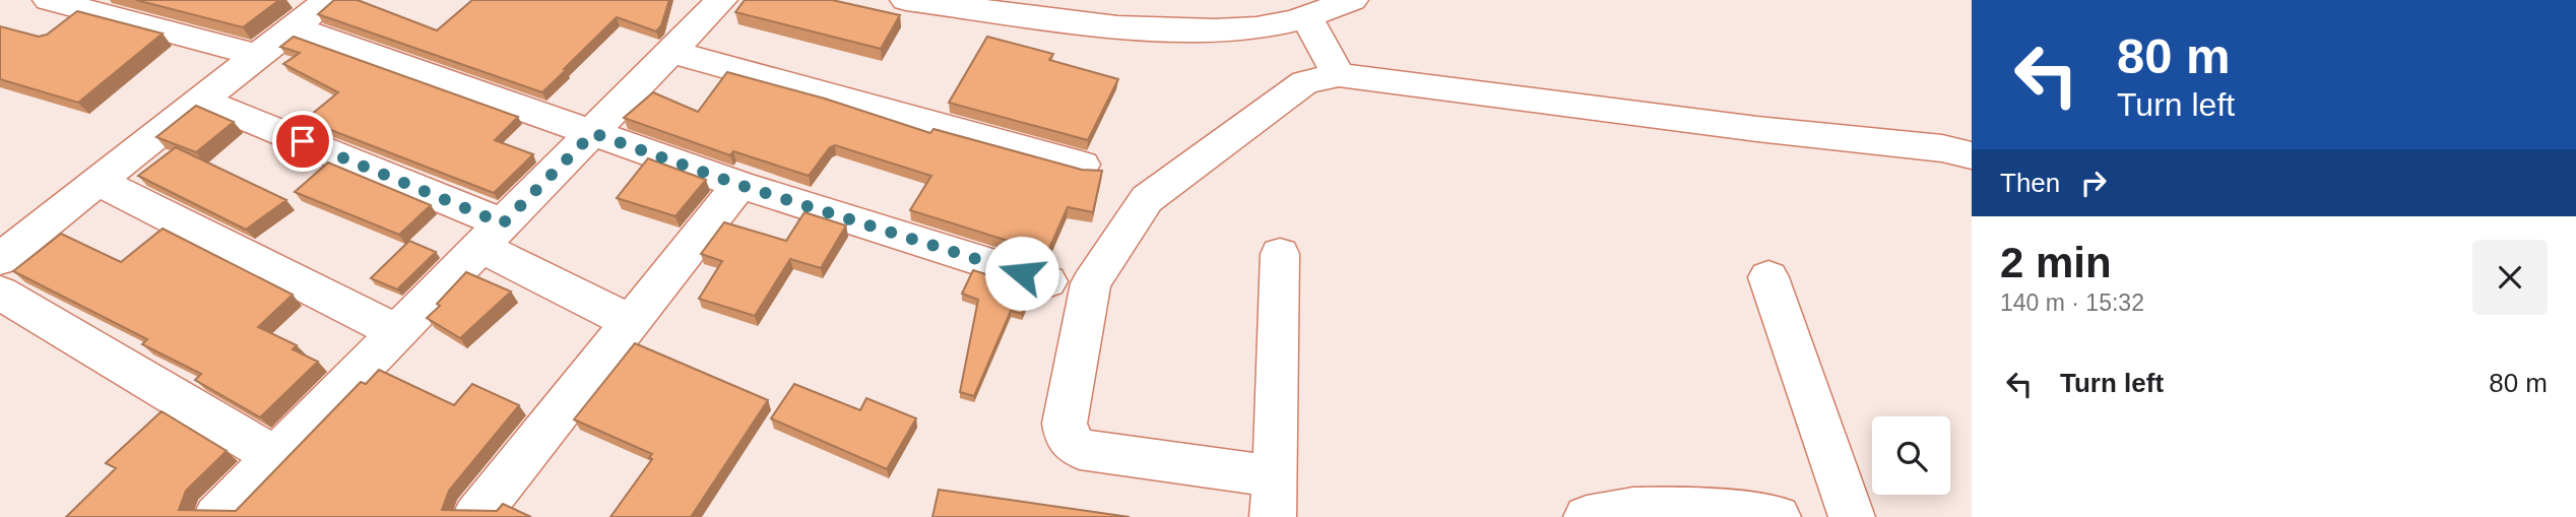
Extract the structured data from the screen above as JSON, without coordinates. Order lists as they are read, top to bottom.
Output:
{
  "page": {
    "turn": ["80 m", "Turn left"],
    "then": "Then",
    "heading": ["2 min", "140 m · 15:32"],
    "list": [
      {
        "name": "Turn left",
        "value": "80 m"
      }
    ]
  }
}
